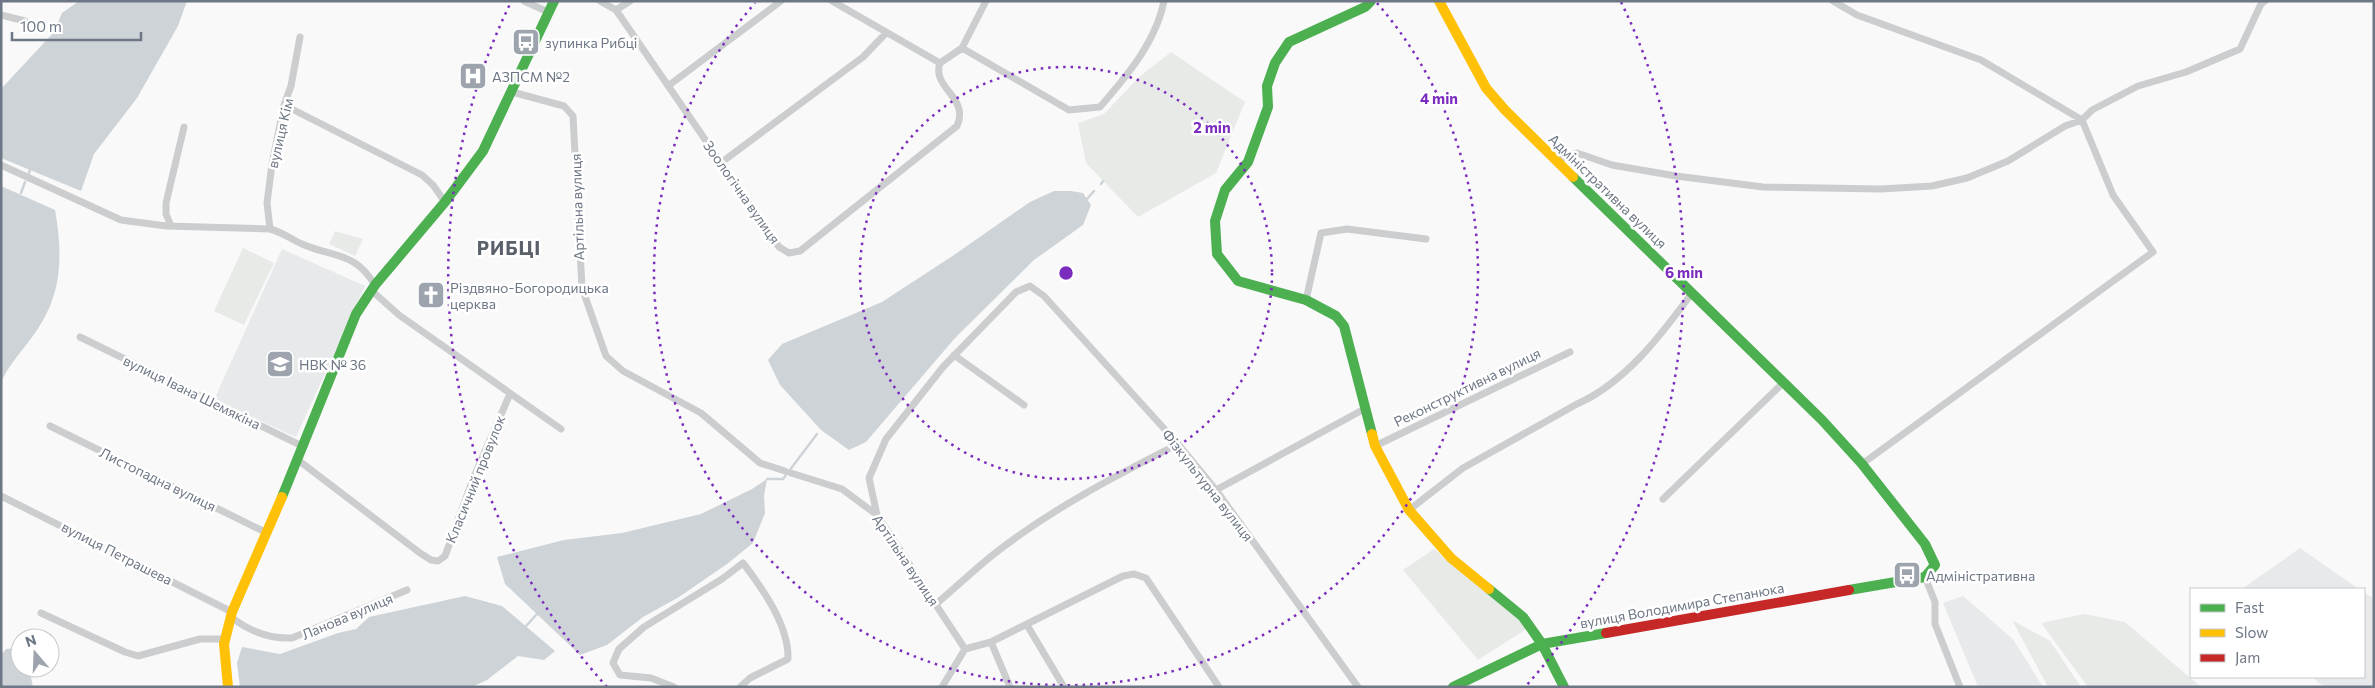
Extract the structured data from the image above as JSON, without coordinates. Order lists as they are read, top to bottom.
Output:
{
  "streets": {
    "street": [
      "вулиця Кім",
      "Адміністративна вулиця",
      "Зоологічна вулиця",
      "Артільна вулиця",
      "Реконструктивна вулиця",
      "вулиця Івана Шемякіна",
      "Листопадна вулиця",
      "Класичний провулок",
      "Фізкультурна вулиця",
      "вулиця Петрашева",
      "вулиця Володимира Степанюка",
      "Ланова вулиця"
    ]
  },
  "crossings": [
    ["Адміністративна вулиця", "вулиця Володимира Степанюка"],
    ["вулиця Петрашева", "Ланова вулиця"]
  ],
  "districts": ["РИБЦІ"],
  "places": {
    "bus stop": ["зупинка Рибці", "Адміністративна"],
    "hospital": ["АЗПСМ №2"],
    "church": ["Різдвяно-Богородицька церква"],
    "school or university": ["НВК № 36"]
  },
  "legend": ["Fast", "Slow", "Jam"],
  "scale_bar": "100 m",
  "north": "top",
  "rings": ["4 min", "2 min", "6 min"]
}
